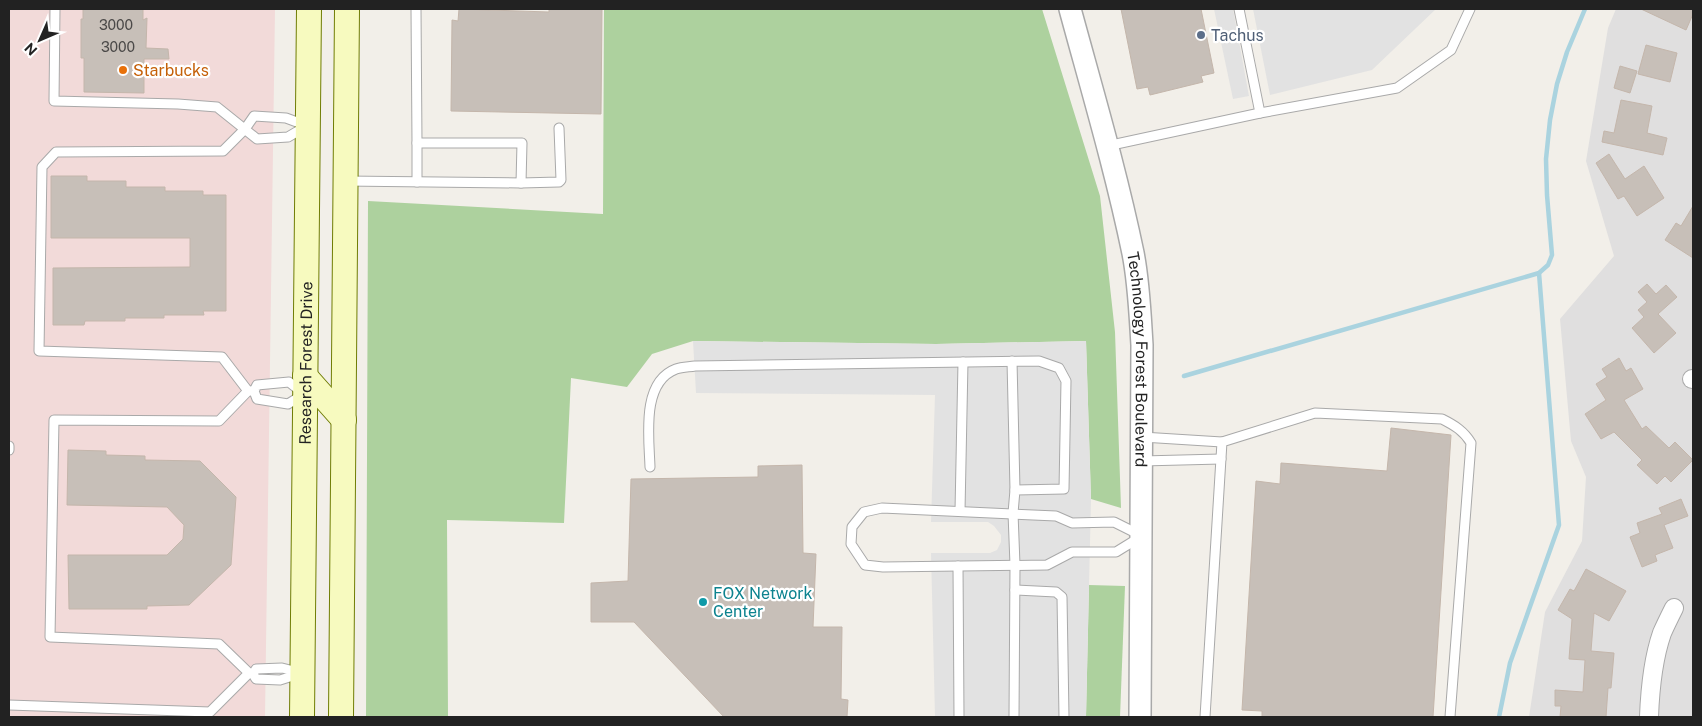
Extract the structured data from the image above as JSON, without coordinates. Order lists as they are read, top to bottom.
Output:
{
  "streets": {
    "main road": ["Research Forest Drive"],
    "street": ["Technology Forest Boulevard"]
  },
  "places": ["Tachus", "Starbucks", "FOX Network Center"],
  "house_numbers": ["3000", "3000"],
  "north": "bottom left"
}
